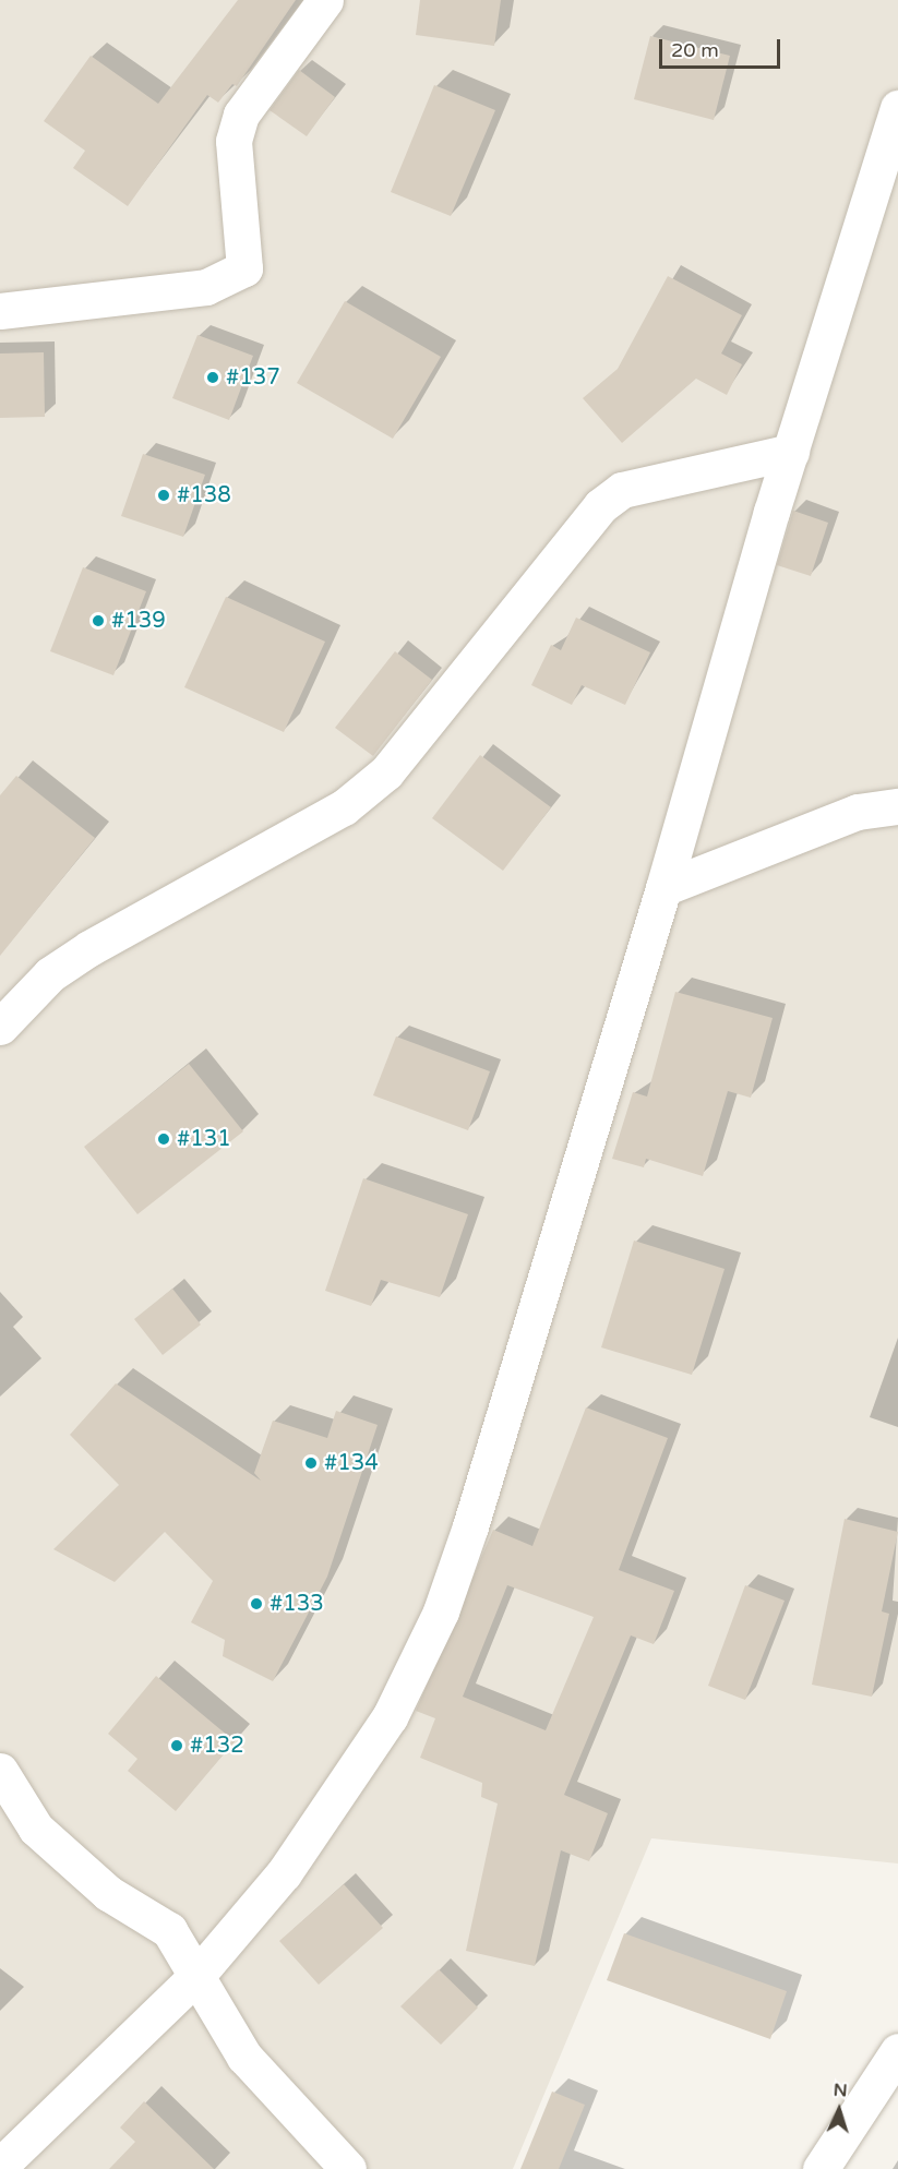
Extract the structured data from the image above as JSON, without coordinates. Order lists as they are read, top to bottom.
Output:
{
  "places": [
    "#137",
    "#138",
    "#139",
    "#131",
    "#134",
    "#133",
    "#132"
  ],
  "scale_bar": "20 m",
  "north": "top"
}
